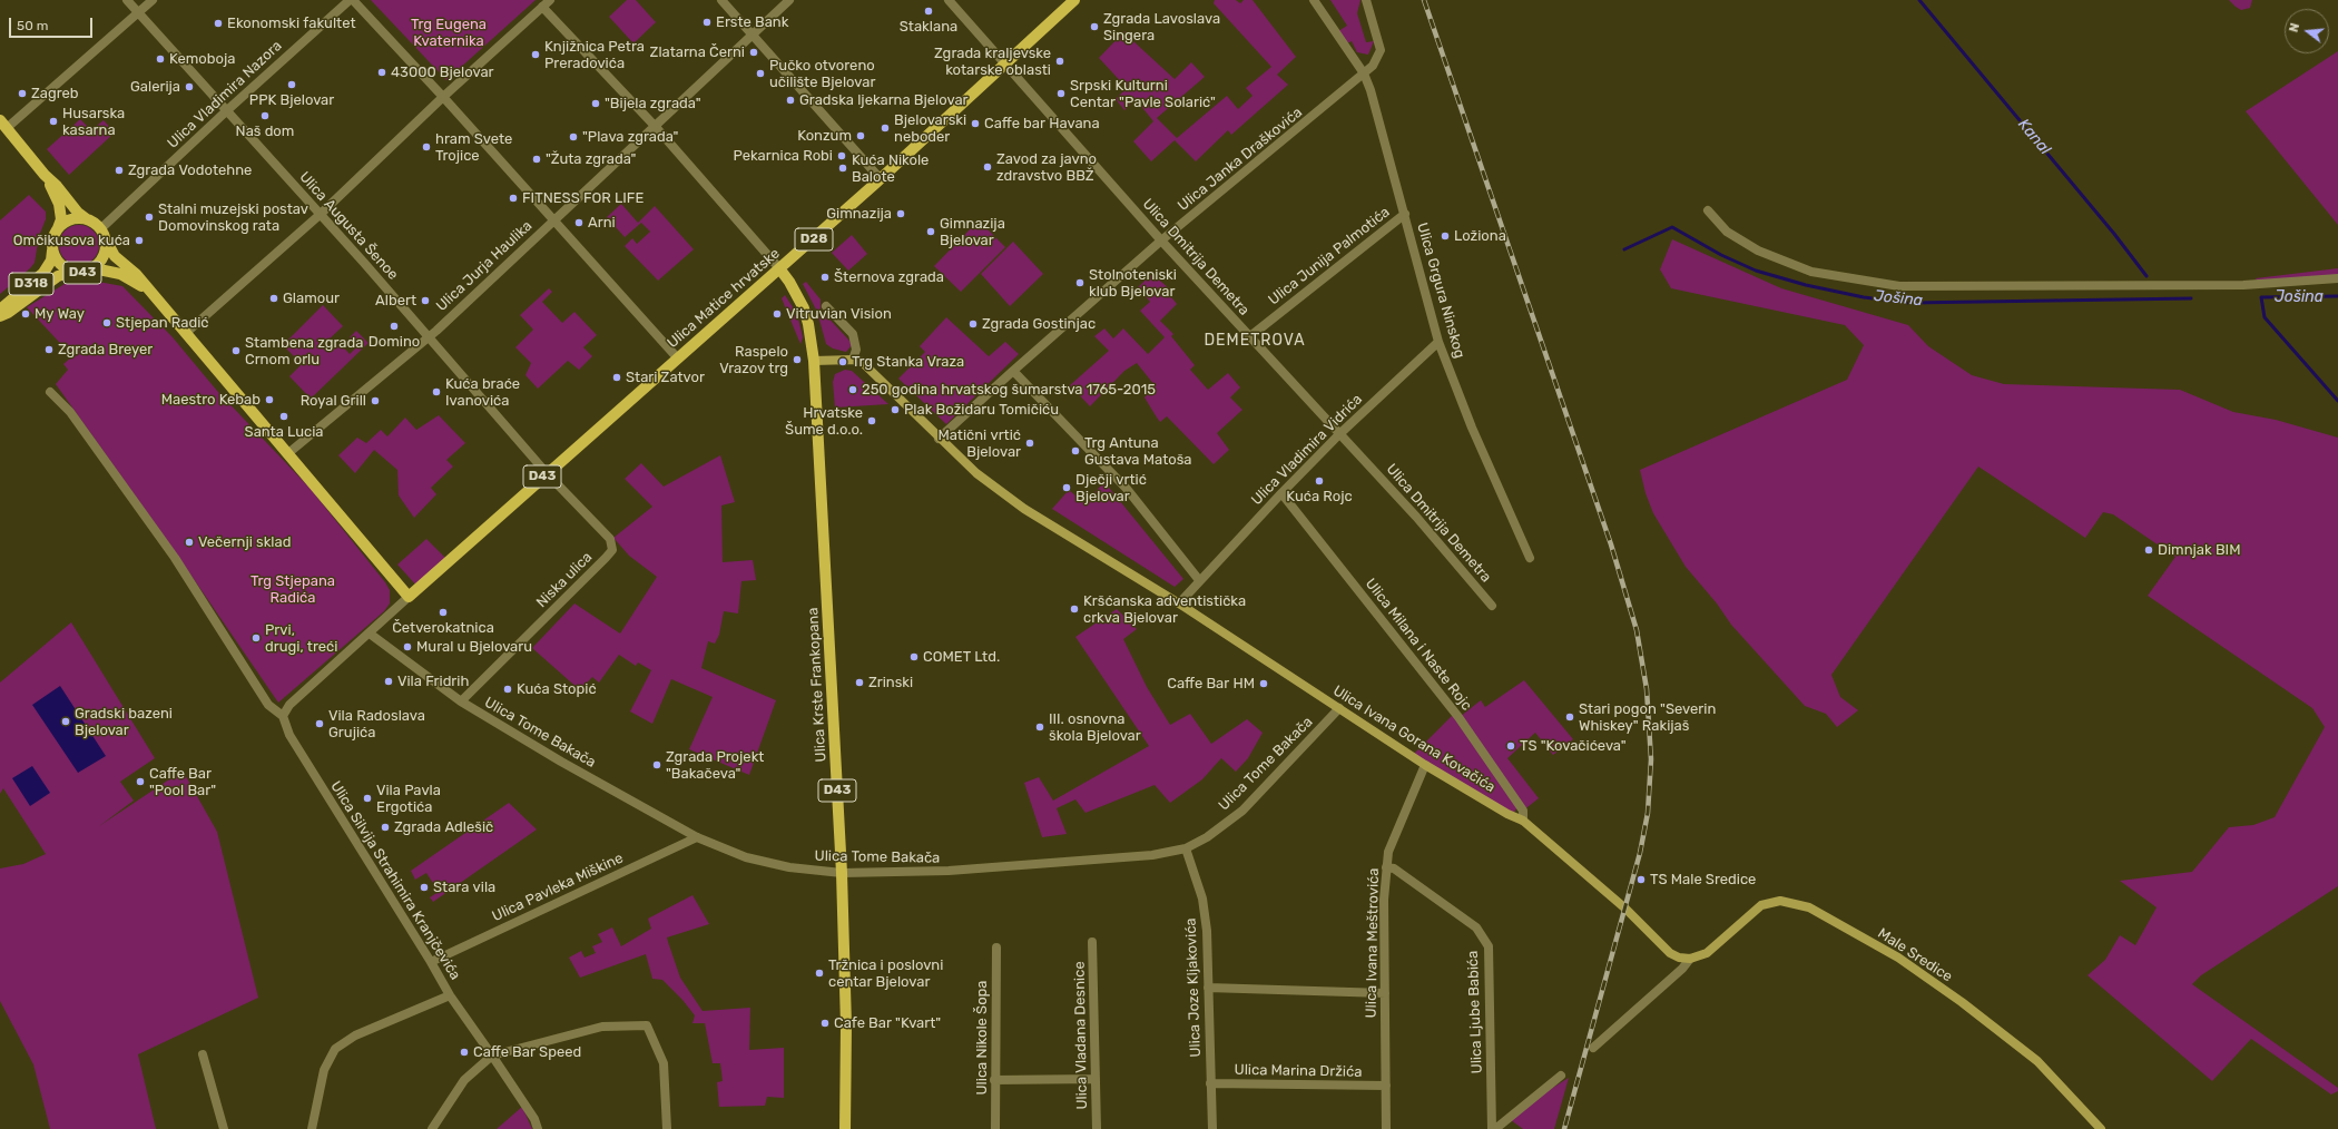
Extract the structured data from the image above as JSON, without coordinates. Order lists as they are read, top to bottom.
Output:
{
  "streets": {
    "main road": [
      "D28",
      "D43",
      "D318",
      "Ulica Matice hrvatske",
      "Ulica Krste Frankopana"
    ],
    "street": [
      "Ulica Vladimira Nazora",
      "Ulica Janka Draškovića",
      "Ulica Augusta Šenoe",
      "Ulica Junija Palmotića",
      "Ulica Dmitrija Demetra",
      "Ulica Jurja Haulika",
      "Ulica Grgura Ninskog",
      "Ulica Vladimira Vidrića",
      "Niska ulica",
      "Ulica Milana i Naste Rojc",
      "Ulica Tome Bakača",
      "Ulica Ivana Gorana Kovačića",
      "Ulica Silvija Strahimira Kranjčevića",
      "Ulica Pavleka Miškine",
      "Ulica Ivana Meštrovića",
      "Male Sredice",
      "Ulica Joze Kljakovića",
      "Ulica Ljube Babića",
      "Ulica Vladana Desnice",
      "Ulica Nikole Šopa",
      "Ulica Marina Držića"
    ]
  },
  "crossings": [
    ["Ulica Vladimira Nazora", "Ulica Augusta Šenoe"],
    ["Ulica Vladimira Nazora", "D43"],
    ["Ulica Vladimira Nazora", "D318"],
    ["Ulica Janka Draškovića", "Ulica Dmitrija Demetra"],
    ["Ulica Janka Draškovića", "Ulica Grgura Ninskog"],
    ["Ulica Augusta Šenoe", "Ulica Jurja Haulika"],
    ["Ulica Augusta Šenoe", "Ulica Matice hrvatske"],
    ["Ulica Augusta Šenoe", "Niska ulica"],
    ["Ulica Junija Palmotića", "Ulica Dmitrija Demetra"],
    ["Ulica Junija Palmotića", "Ulica Grgura Ninskog"],
    ["Ulica Dmitrija Demetra", "Ulica Matice hrvatske"],
    ["Ulica Dmitrija Demetra", "Ulica Vladimira Vidrića"],
    ["Ulica Jurja Haulika", "D43"],
    ["D43", "D318"],
    ["D43", "Ulica Matice hrvatske"],
    ["D43", "Ulica Krste Frankopana"],
    ["Ulica Grgura Ninskog", "Ulica Vladimira Vidrića"],
    ["Ulica Matice hrvatske", "Niska ulica"],
    ["Ulica Vladimira Vidrića", "Ulica Milana i Naste Rojc"],
    ["Niska ulica", "Ulica Tome Bakača"],
    ["Ulica Milana i Naste Rojc", "Ulica Ivana Gorana Kovačića"],
    ["Ulica Krste Frankopana", "Ulica Tome Bakača"],
    ["Ulica Tome Bakača", "Ulica Ivana Gorana Kovačića"],
    ["Ulica Tome Bakača", "Ulica Pavleka Miškine"],
    ["Ulica Tome Bakača", "Ulica Joze Kljakovića"],
    ["Ulica Ivana Gorana Kovačića", "Ulica Ivana Meštrovića"],
    ["Ulica Ivana Gorana Kovačića", "Male Sredice"],
    ["Ulica Silvija Strahimira Kranjčevića", "Ulica Pavleka Miškine"],
    ["Ulica Ivana Meštrovića", "Ulica Ljube Babića"],
    ["Ulica Ivana Meštrovića", "Ulica Marina Držića"],
    ["Ulica Joze Kljakovića", "Ulica Marina Držića"]
  ],
  "districts": ["DEMETROVA"],
  "water": ["Kanal", "Jošina"],
  "parks": ["Trg Eugena Kvaternika", "Trg Stjepana Radića"],
  "places": [
    "Staklana",
    "Erste Bank",
    "Ekonomski fakultet",
    "Zgrada Lavoslava Singera",
    "Zlatarna Černi",
    "Knjižnica Petra Preradovića",
    "Kemoboja",
    "Zgrada kraljevske kotarske oblasti",
    "43000 Bjelovar",
    "Pučko otvoreno učilište Bjelovar",
    "PPK Bjelovar",
    "Galerija",
    "Zagreb",
    "Srpski Kulturni Centar \"Pavle Solarić\"",
    "Gradska ljekarna Bjelovar",
    "\"Bijela zgrada\"",
    "Naš dom",
    "Husarska kasarna",
    "Caffe bar Havana",
    "Bjelovarski neboder",
    "Konzum",
    "\"Plava zgrada\"",
    "hram Svete Trojice",
    "Pekarnica Robi",
    "\"Žuta zgrada\"",
    "Zavod za javno zdravstvo BBŽ",
    "Kuća Nikole Balote",
    "Zgrada Vodotehne",
    "FITNESS FOR LIFE",
    "Gimnazija",
    "Stalni muzejski postav Domovinskog rata",
    "Arni",
    "Gimnazija Bjelovar",
    "Ložiona",
    "Omčikusova kuća",
    "Šternova zgrada",
    "Stolnoteniski klub Bjelovar",
    "Glamour",
    "Albert",
    "My Way",
    "Vitruvian Vision",
    "Stjepan Radić",
    "Zgrada Gostinjac",
    "Domino",
    "Zgrada Breyer",
    "Stambena zgrada Crnom orlu",
    "Raspelo Vrazov trg",
    "Trg Stanka Vraza",
    "Stari Zatvor",
    "250 godina hrvatskog šumarstva 1765-2015",
    "Kuća braće Ivanovića",
    "Maestro Kebab",
    "Royal Grill",
    "Plak Božidaru Tomičiću",
    "Santa Lucia",
    "Hrvatske Šume d.o.o.",
    "Matični vrtić Bjelovar",
    "Trg Antuna Gustava Matoša",
    "Kuća Rojc",
    "Dječji vrtić Bjelovar",
    "Večernji sklad",
    "Dimnjak BIM",
    "Kršćanska adventistička crkva Bjelovar",
    "Četverokatnica",
    "Prvi, drugi, treći",
    "Mural u Bjelovaru",
    "COMET Ltd.",
    "Vila Fridrih",
    "Zrinski",
    "Caffe Bar HM",
    "Kuća Stopić",
    "Stari pogon \"Severin Whiskey\" Rakijaš",
    "Gradski bazeni Bjelovar",
    "Vila Radoslava Grujića",
    "III. osnovna škola Bjelovar",
    "TS \"Kovačićeva\"",
    "Zgrada Projekt \"Bakačeva\"",
    "Caffe Bar \"Pool Bar\"",
    "Vila Pavla Ergotića",
    "Zgrada Adlešič",
    "TS Male Sredice",
    "Stara vila",
    "Tržnica i poslovni centar Bjelovar",
    "Cafe Bar \"Kvart\"",
    "Caffe Bar Speed"
  ],
  "scale_bar": "50 m",
  "north": "left"
}
